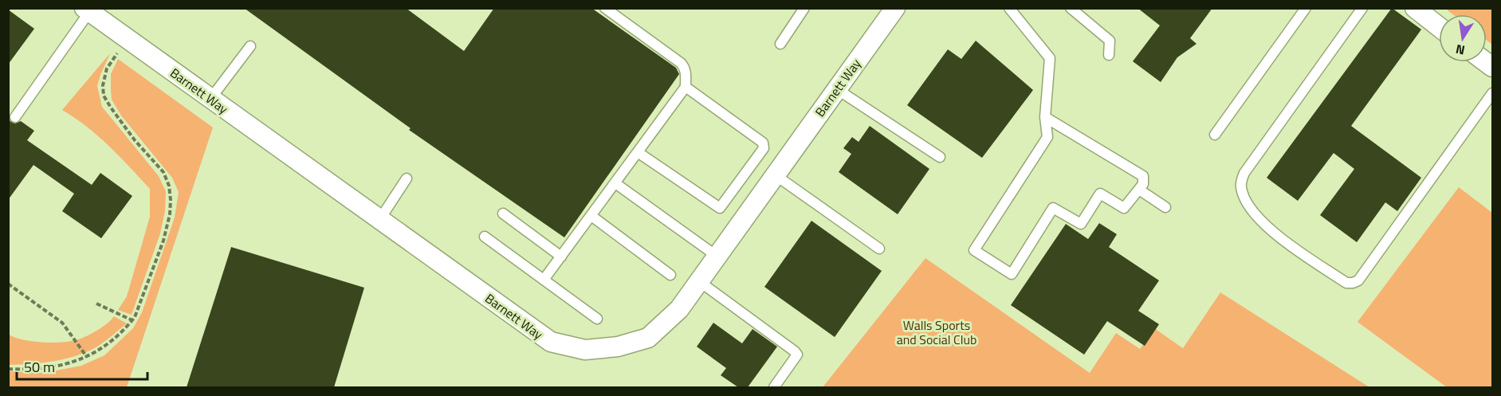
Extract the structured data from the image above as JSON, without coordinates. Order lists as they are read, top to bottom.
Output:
{
  "streets": {
    "street": ["Barnett Way"]
  },
  "parks": ["Walls Sports and Social Club"],
  "scale_bar": "50 m",
  "north": "bottom"
}
